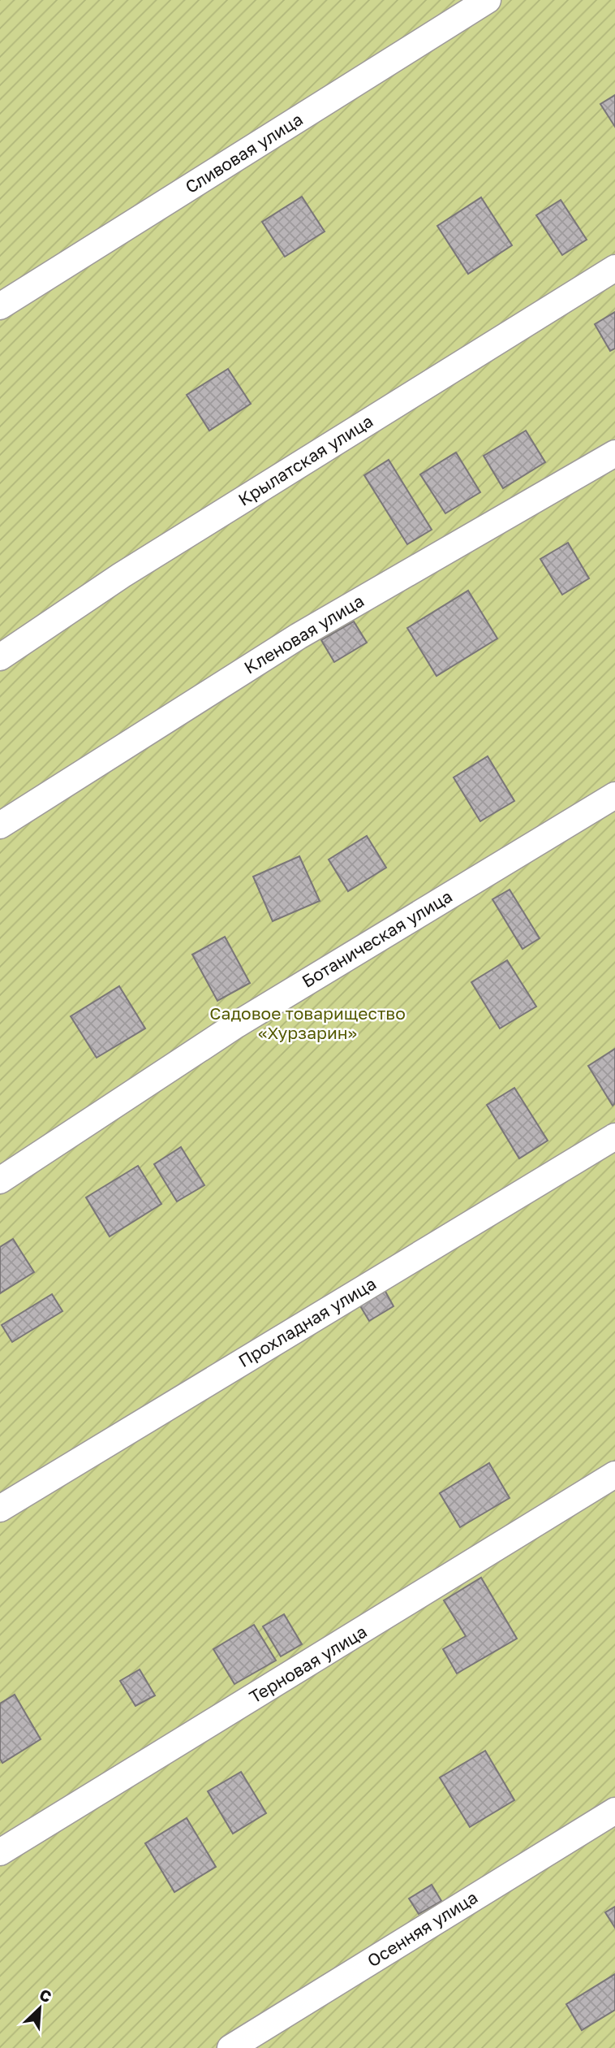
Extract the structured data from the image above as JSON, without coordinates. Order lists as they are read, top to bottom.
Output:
{
  "streets": {
    "street": [
      "Сливовая улица",
      "Крылатская улица",
      "Кленовая улица",
      "Ботаническая улица",
      "Прохладная улица",
      "Терновая улица",
      "Осенняя улица"
    ]
  },
  "parks": ["Садовое товарищество «Хурзарин»"],
  "north": "top right"
}
